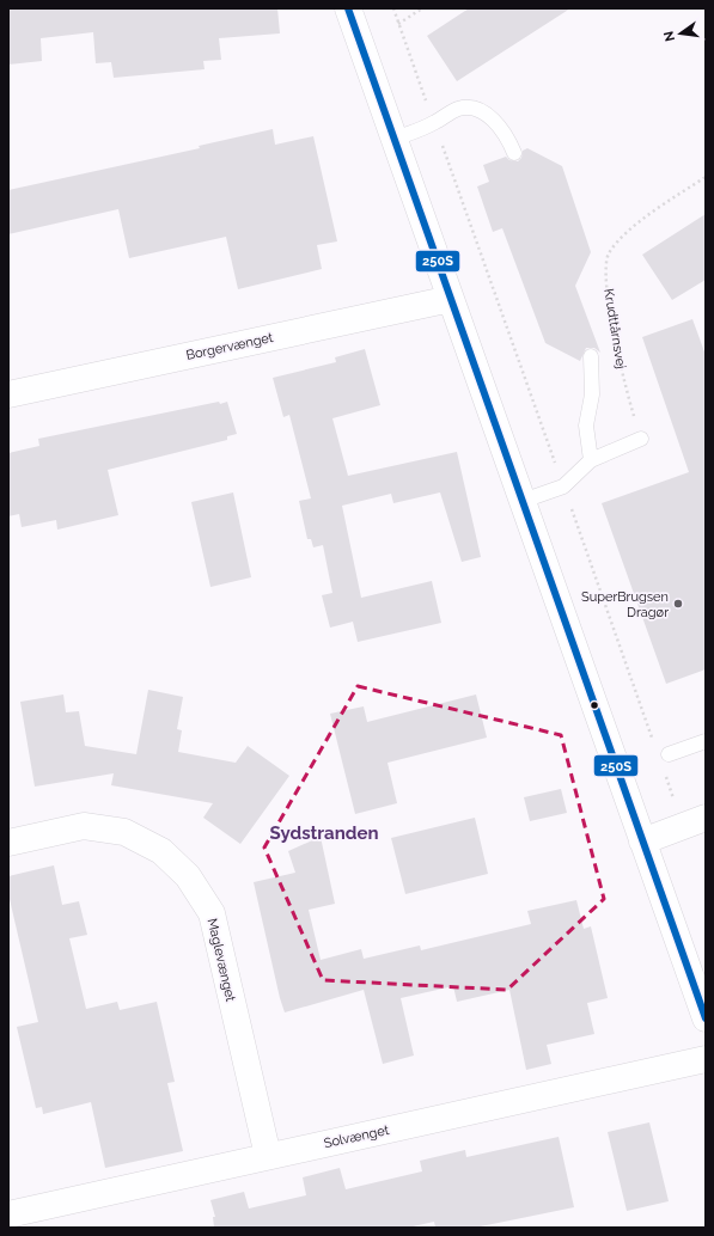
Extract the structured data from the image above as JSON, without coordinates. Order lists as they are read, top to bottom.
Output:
{
  "streets": {
    "street": ["Borgervænget", "Maglevænget", "Solvænget"],
    "path": ["Krudttårnsvej"]
  },
  "crossings": [
    ["Maglevænget", "Solvænget"]
  ],
  "districts": ["Sydstranden"],
  "places": ["SuperBrugsen Dragør"],
  "lines": ["transit line 250S"],
  "north": "left"
}
